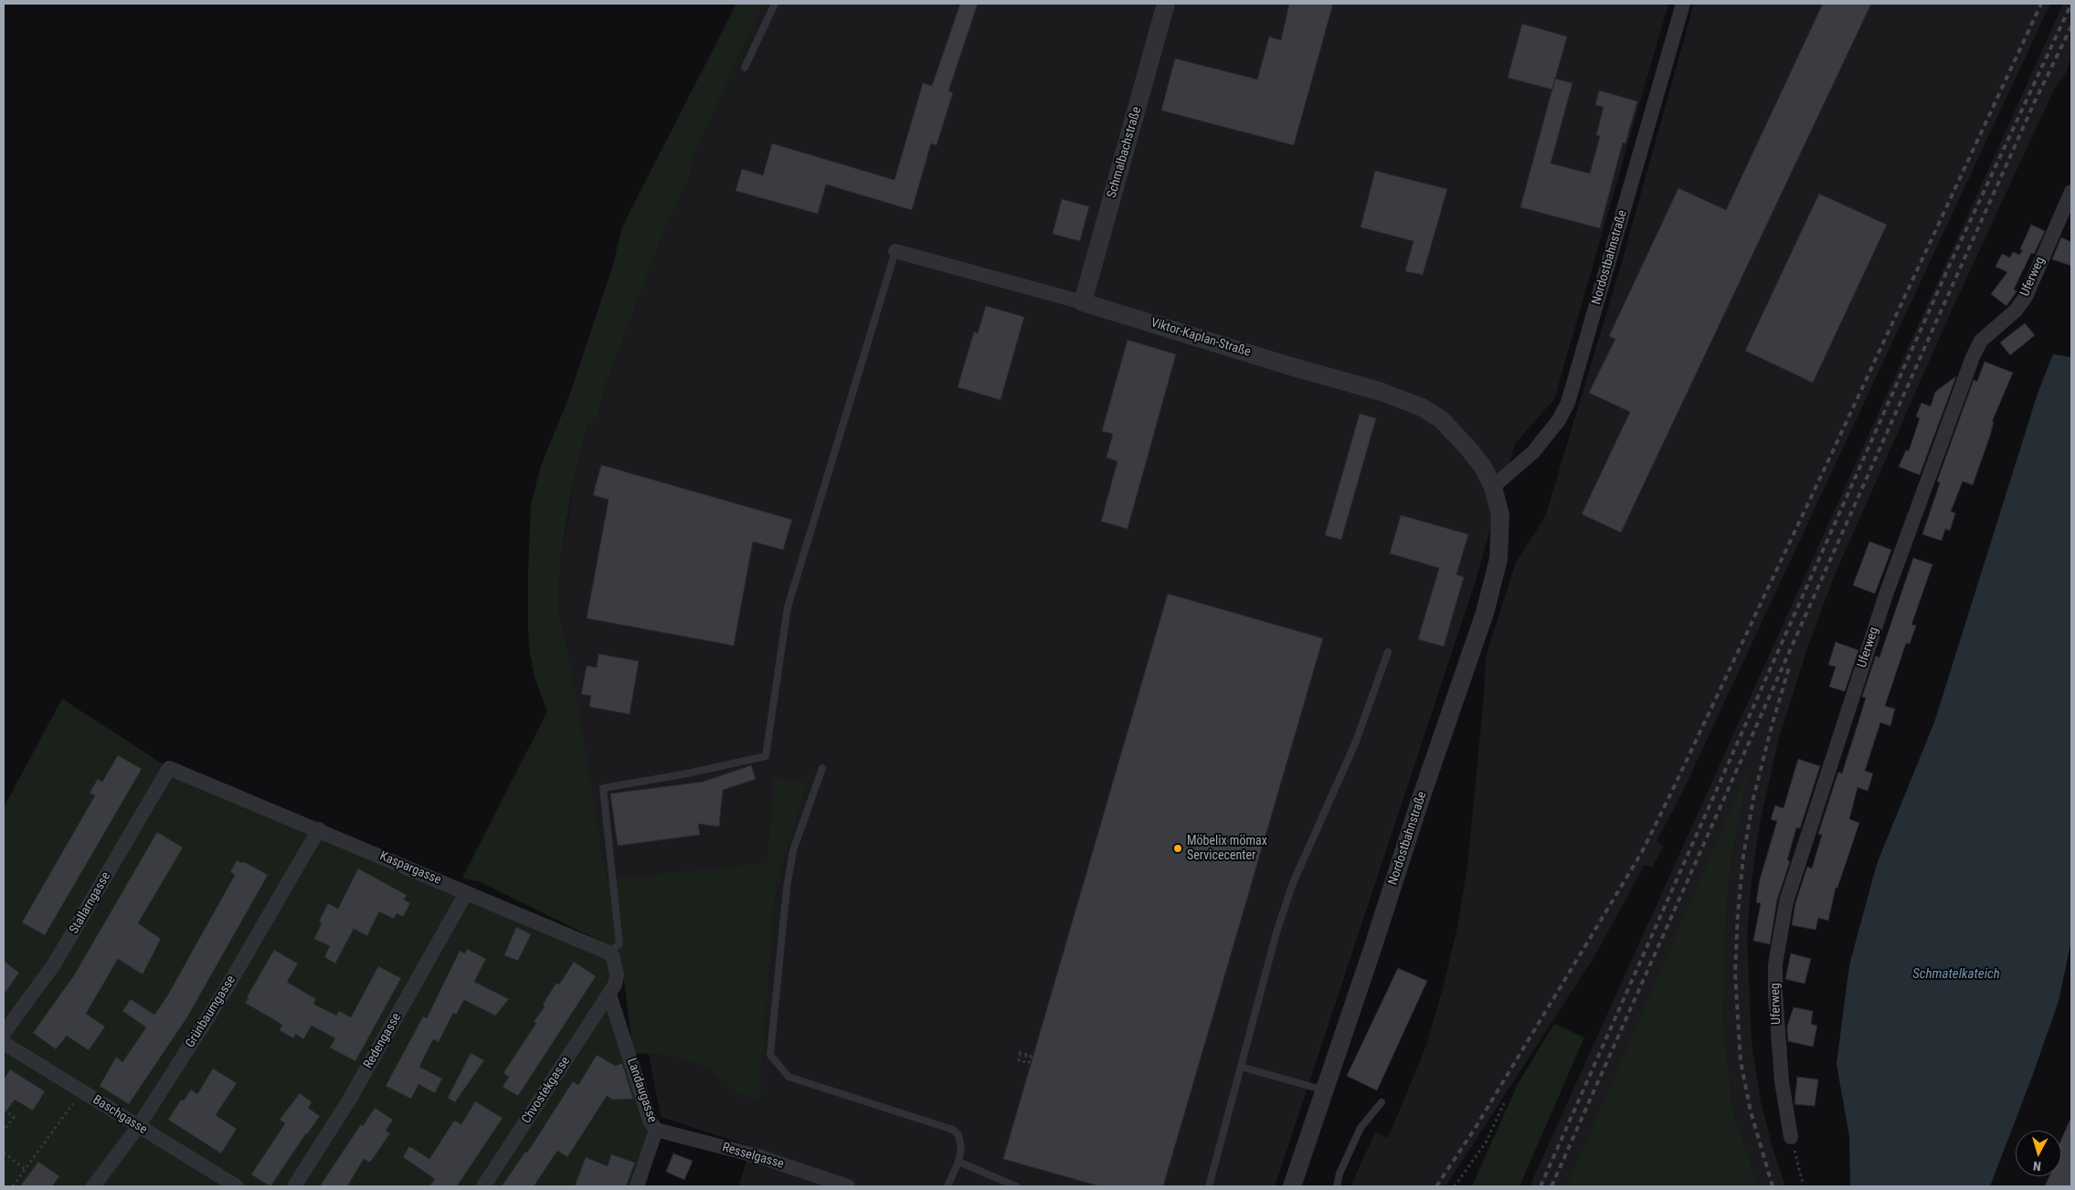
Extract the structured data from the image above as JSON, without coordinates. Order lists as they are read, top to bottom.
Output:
{
  "streets": {
    "street": [
      "Schmalbachstraße",
      "Nordostbahnstraße",
      "Uferweg",
      "Viktor-Kaplan-Straße",
      "Kaspargasse",
      "Stallarngasse",
      "Grünbaumgasse",
      "Redengasse",
      "Chvostekgasse",
      "Landaugasse",
      "Baschgasse",
      "Resselgasse"
    ]
  },
  "crossings": [
    ["Schmalbachstraße", "Viktor-Kaplan-Straße"],
    ["Nordostbahnstraße", "Viktor-Kaplan-Straße"],
    ["Kaspargasse", "Stallarngasse"],
    ["Kaspargasse", "Grünbaumgasse"],
    ["Kaspargasse", "Redengasse"],
    ["Grünbaumgasse", "Baschgasse"],
    ["Chvostekgasse", "Landaugasse"],
    ["Landaugasse", "Resselgasse"]
  ],
  "water": ["Schmatelkateich"],
  "places": ["Möbelix mömax Servicecenter"],
  "north": "bottom"
}
